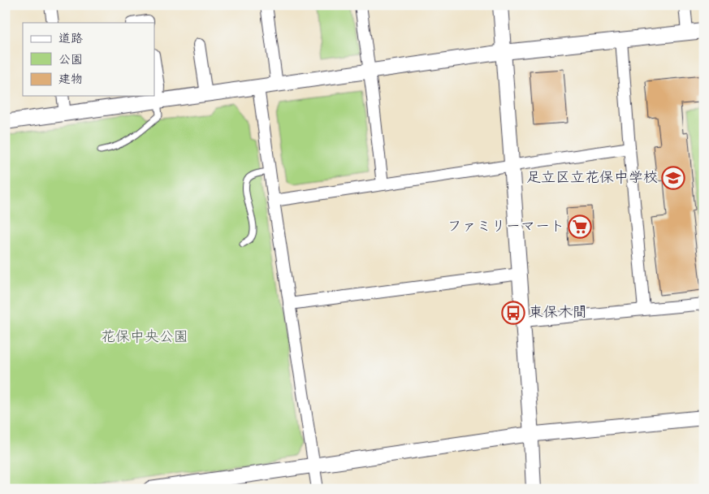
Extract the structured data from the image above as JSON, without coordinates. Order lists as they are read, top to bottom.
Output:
{
  "parks": ["花保中央公園"],
  "places": {
    "school or university": ["足立区立花保中学校"],
    "supermarket": ["ファミリーマート"],
    "bus stop": ["東保木間"]
  },
  "legend": ["道路", "公園", "建物"]
}
